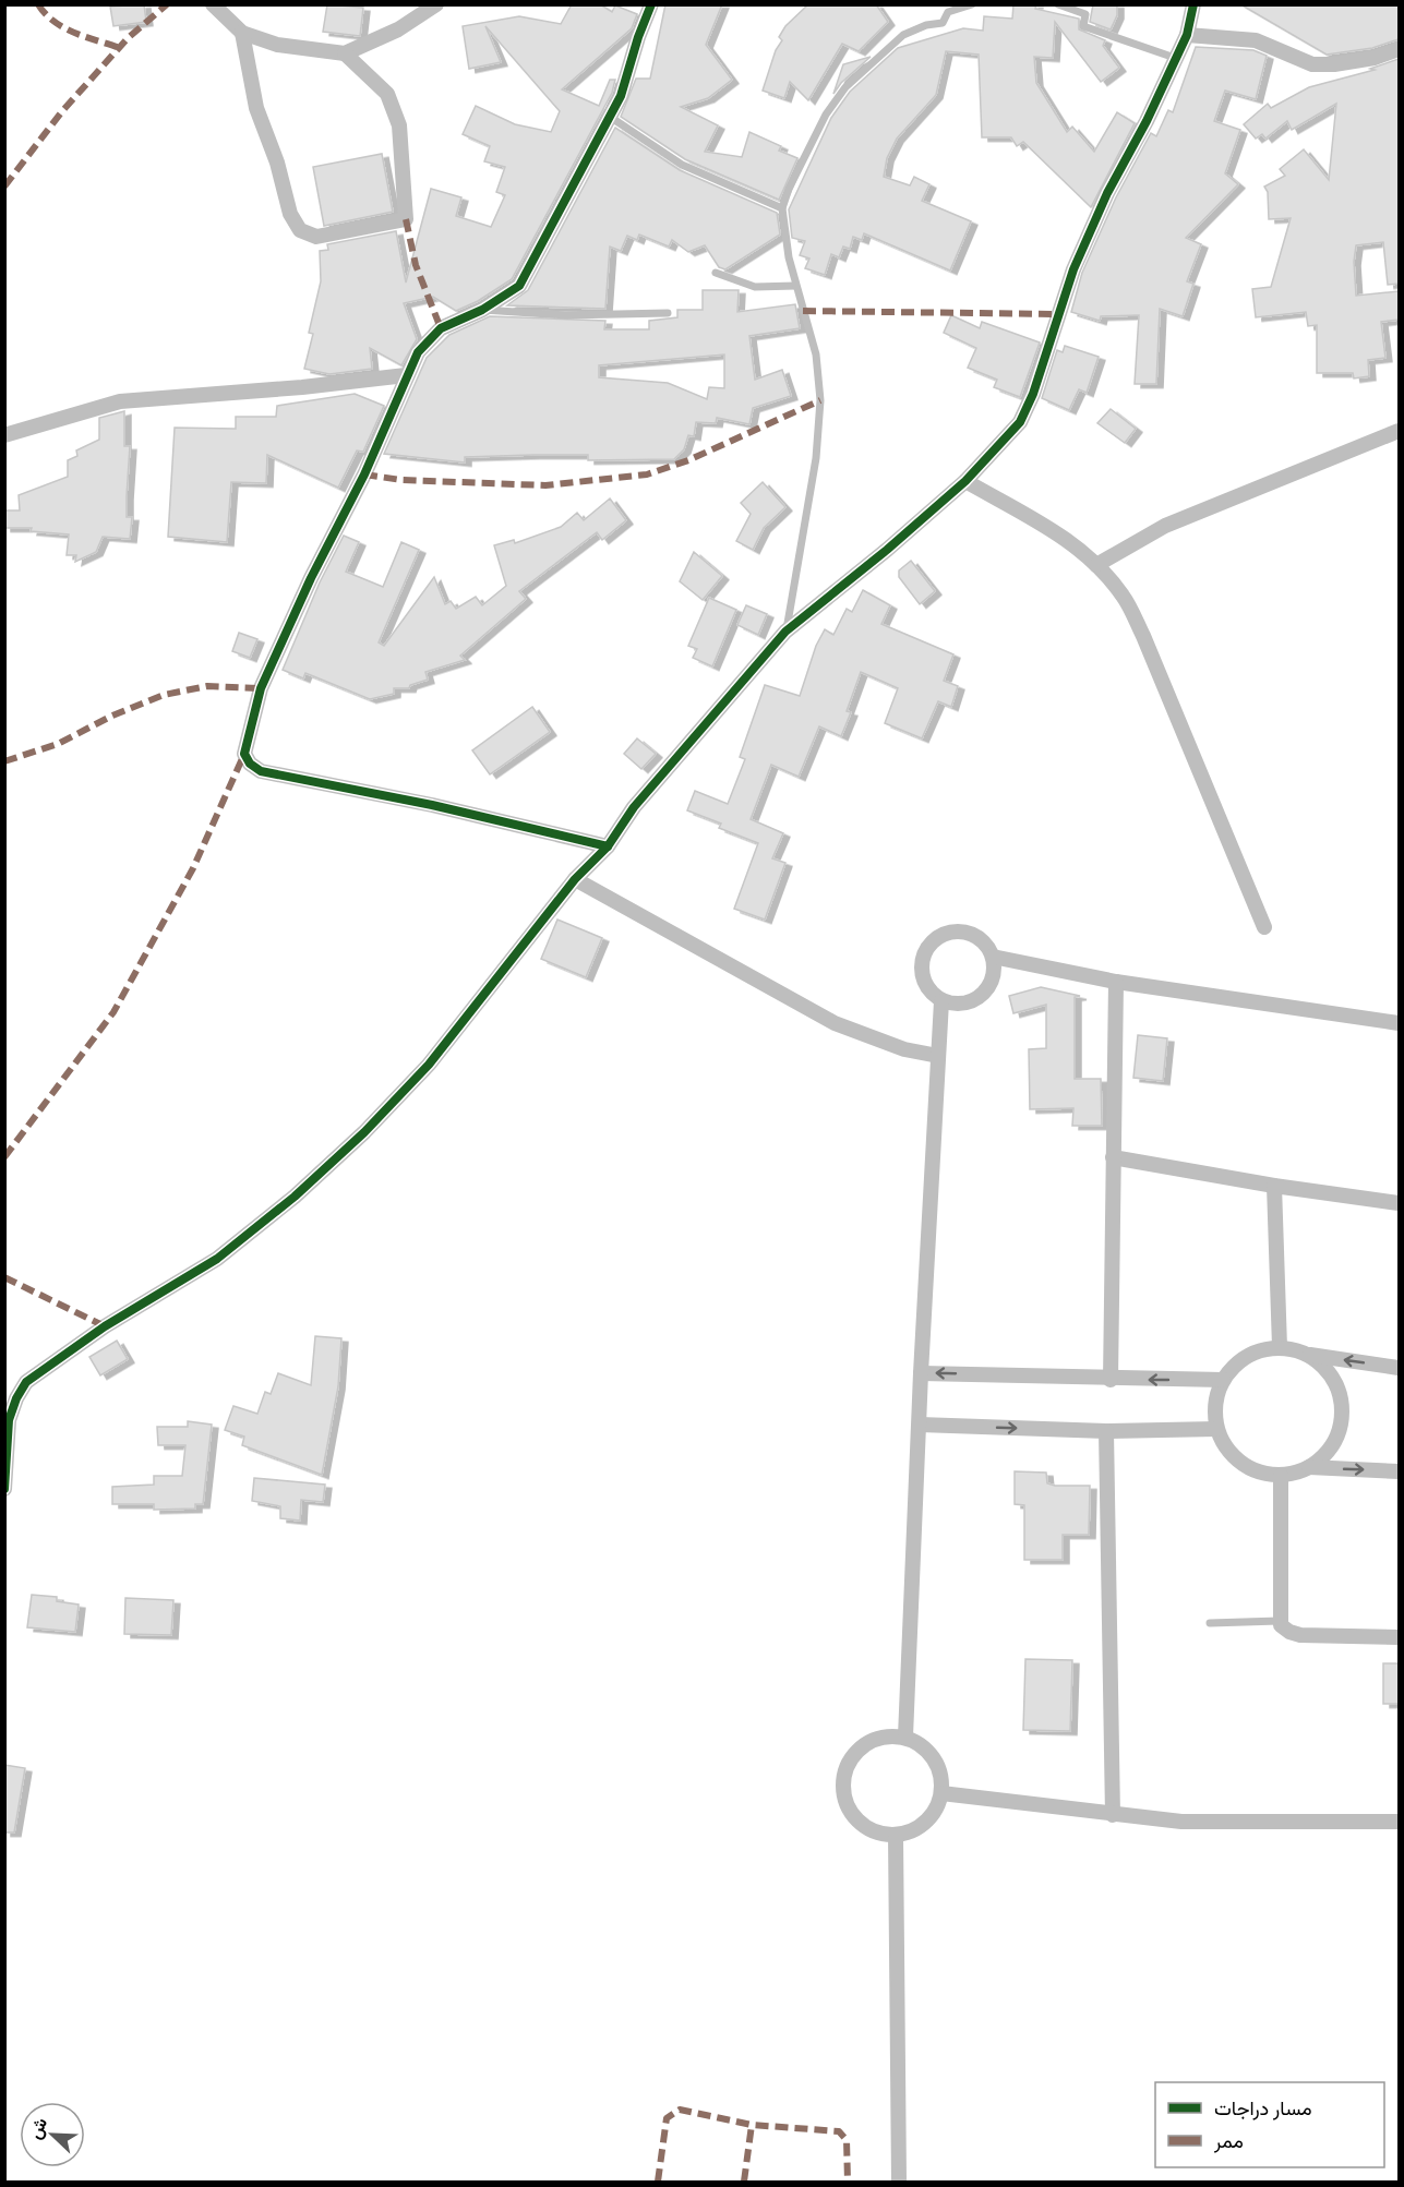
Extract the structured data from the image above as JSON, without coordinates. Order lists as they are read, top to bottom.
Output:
{
  "legend": ["مسار دراجات", "ممر"],
  "north": "top left"
}
